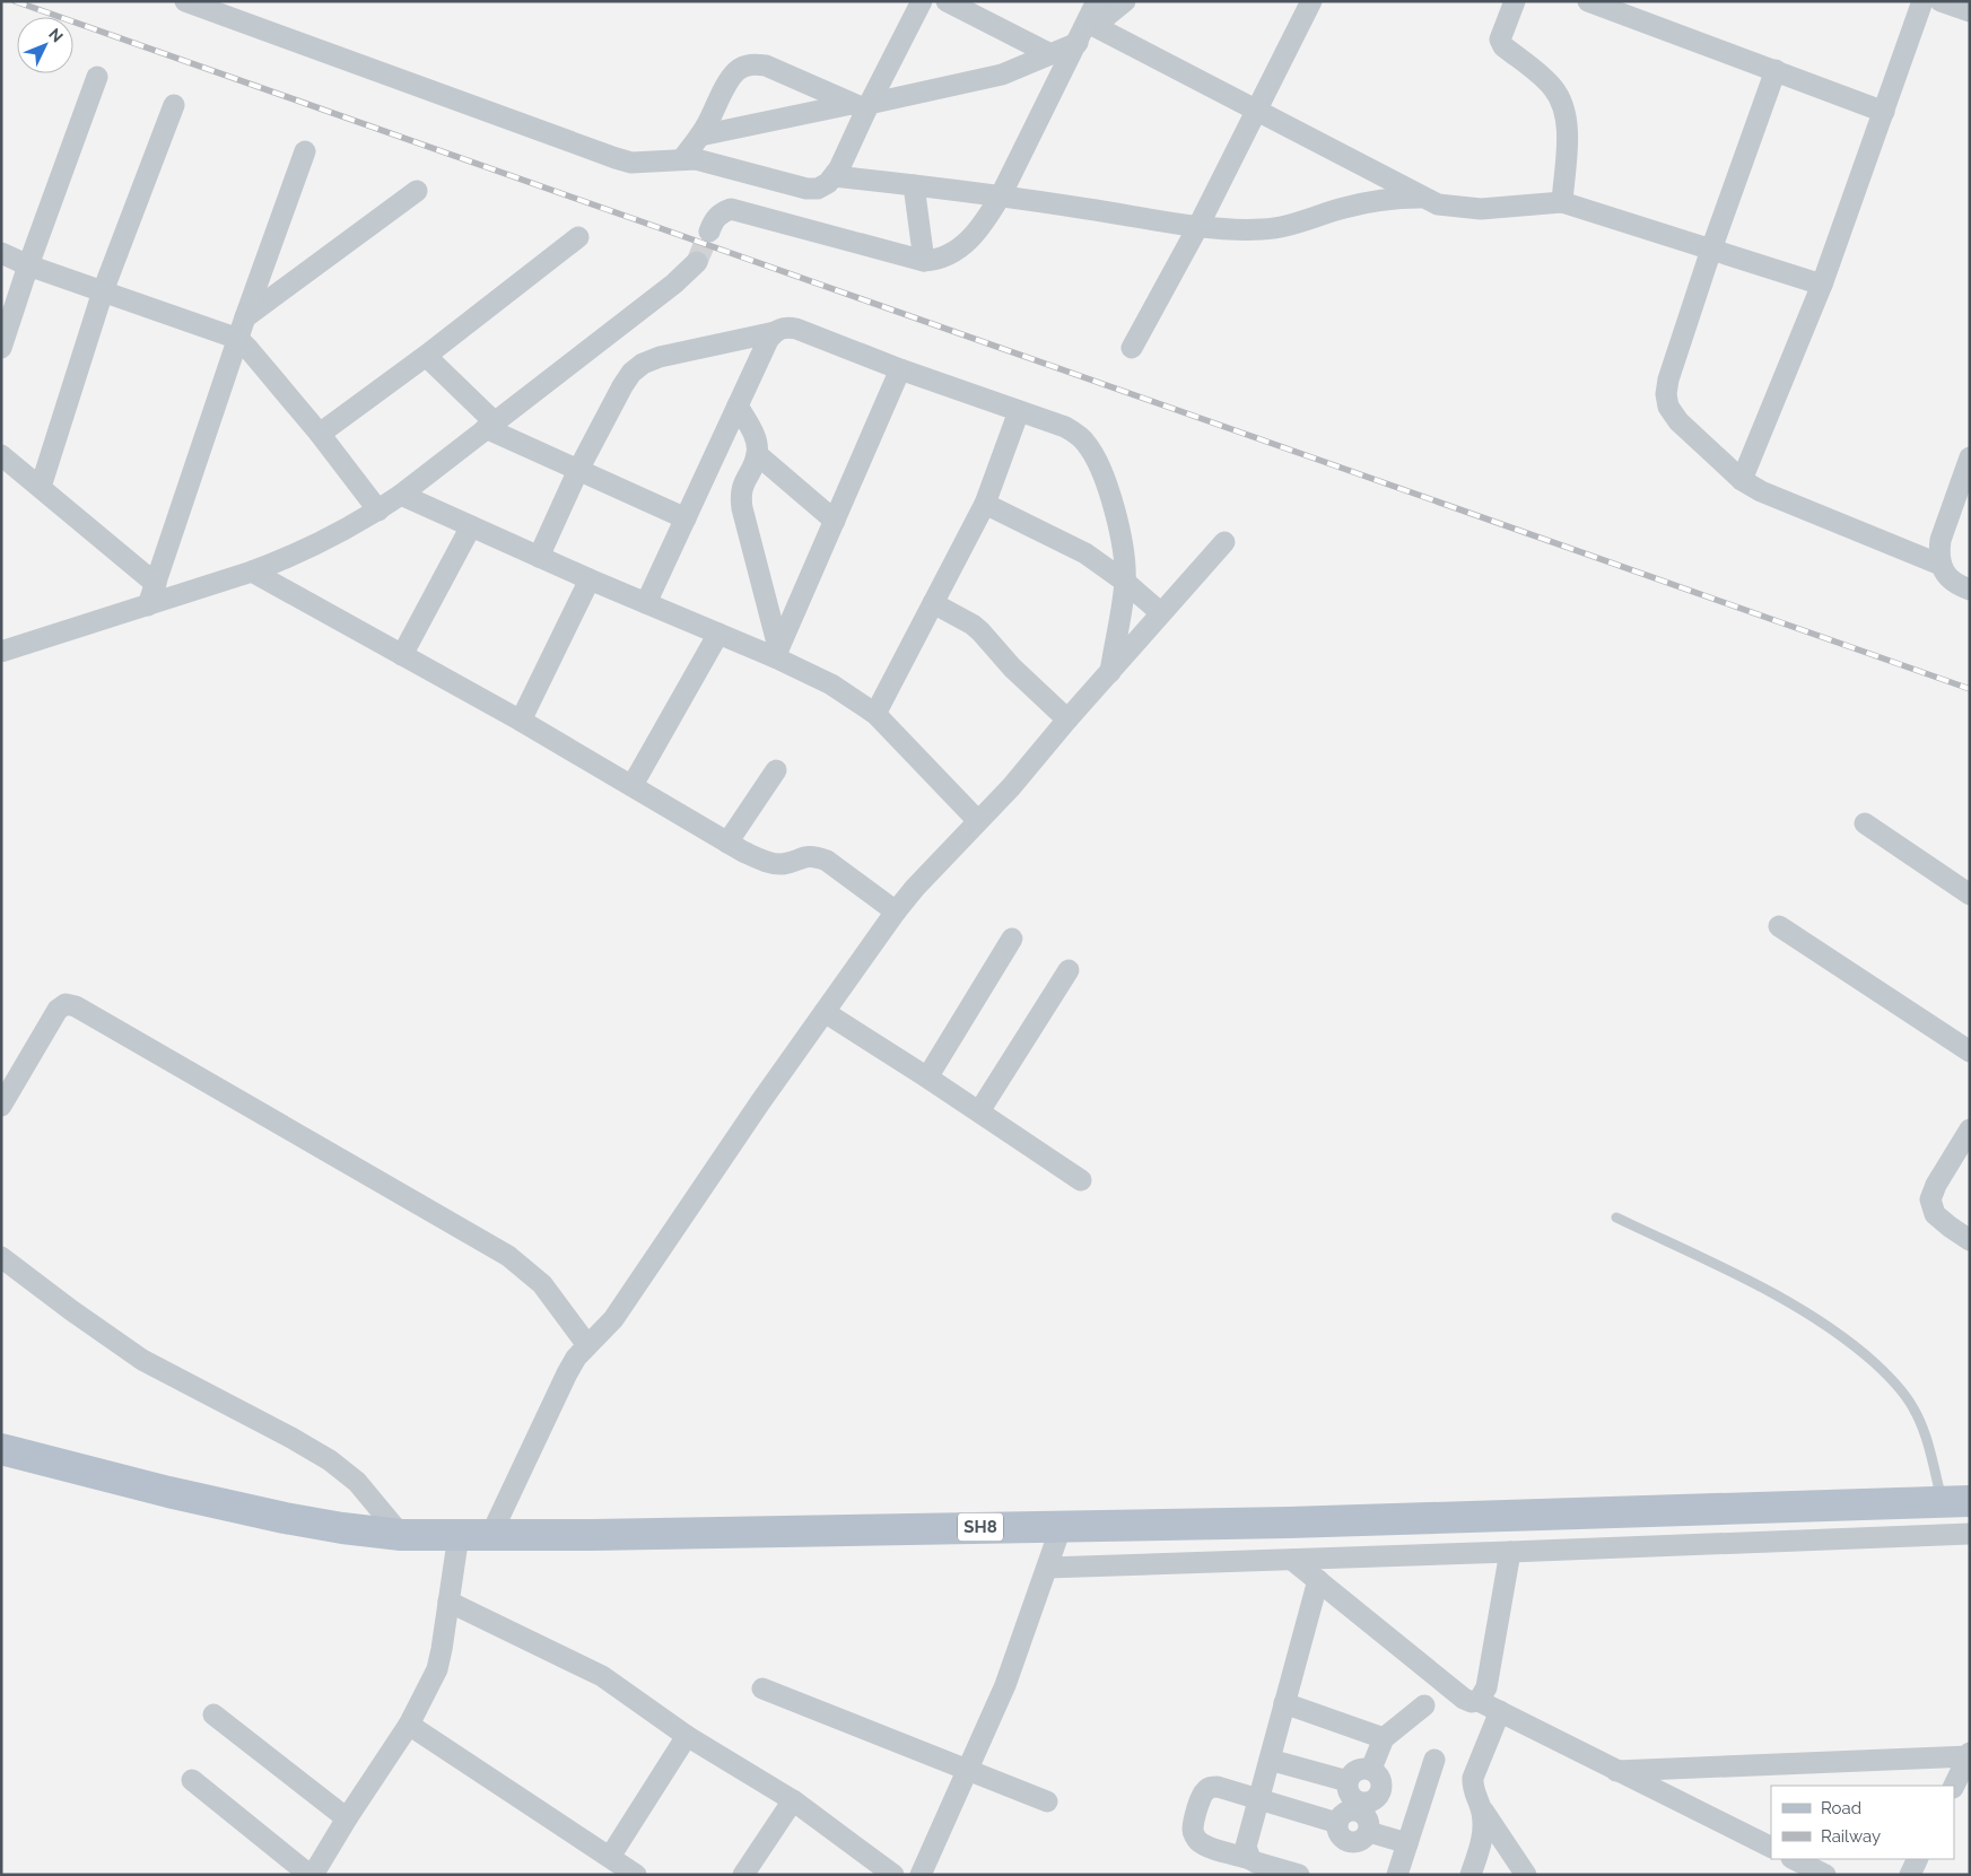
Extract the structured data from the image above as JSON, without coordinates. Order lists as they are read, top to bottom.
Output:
{
  "streets": {
    "main road": ["SH8"]
  },
  "legend": ["Road", "Railway"],
  "north": "top right"
}
